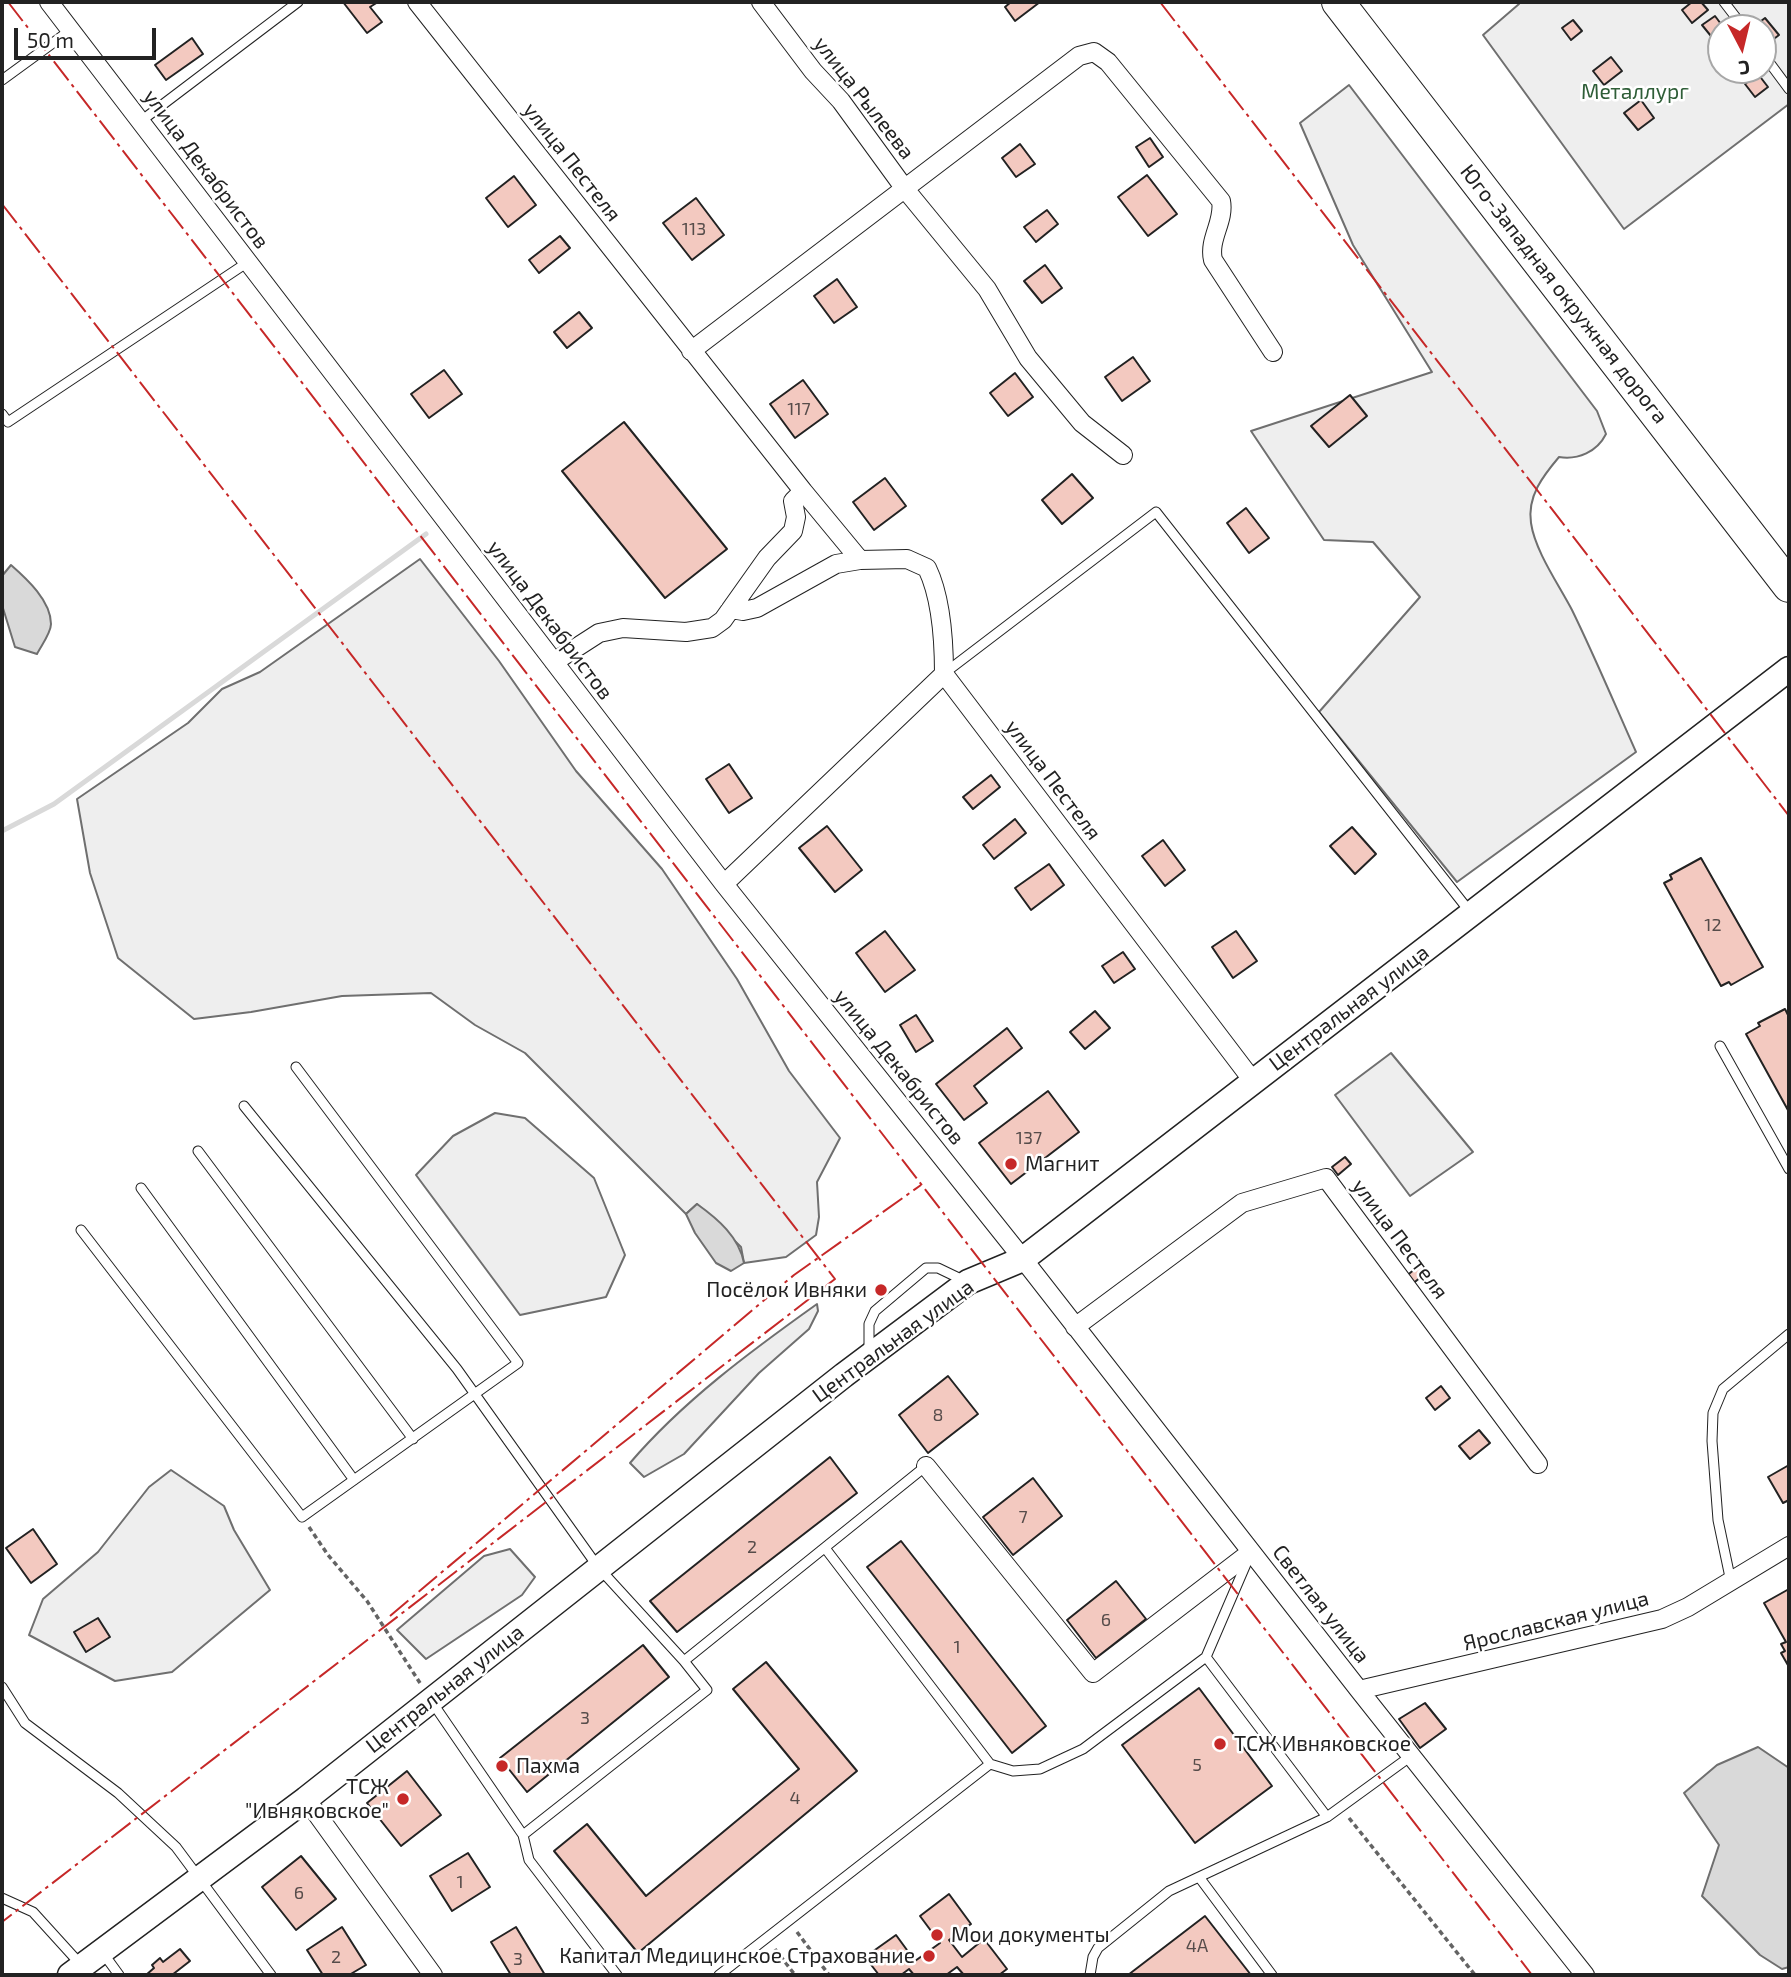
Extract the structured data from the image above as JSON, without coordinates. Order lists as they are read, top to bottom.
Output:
{
  "streets": {
    "highway": ["Юго-Западная окружная дорога"],
    "street": [
      "улица Рылеева",
      "улица Пестеля",
      "улица Декабристов",
      "Центральная улица",
      "Светлая улица",
      "Ярославская улица"
    ]
  },
  "crossings": [
    ["улица Пестеля", "Центральная улица"],
    ["улица Пестеля", "Светлая улица"],
    ["улица Декабристов", "Центральная улица"],
    ["улица Декабристов", "Светлая улица"],
    ["Центральная улица", "Светлая улица"],
    ["Светлая улица", "Ярославская улица"]
  ],
  "parks": ["Металлург"],
  "places": [
    "Магнит",
    "Посёлок Ивняки",
    "ТСЖ Ивняковское",
    "Пахма",
    "ТСЖ \"Ивняковское\"",
    "Мои документы",
    "Капитал Медицинское Страхование"
  ],
  "house_numbers": [
    "113",
    "117",
    "12",
    "137",
    "8",
    "7",
    "2",
    "6",
    "1",
    "3",
    "5",
    "4",
    "1",
    "6",
    "4А",
    "2",
    "3"
  ],
  "scale_bar": "50 m",
  "north": "bottom"
}
